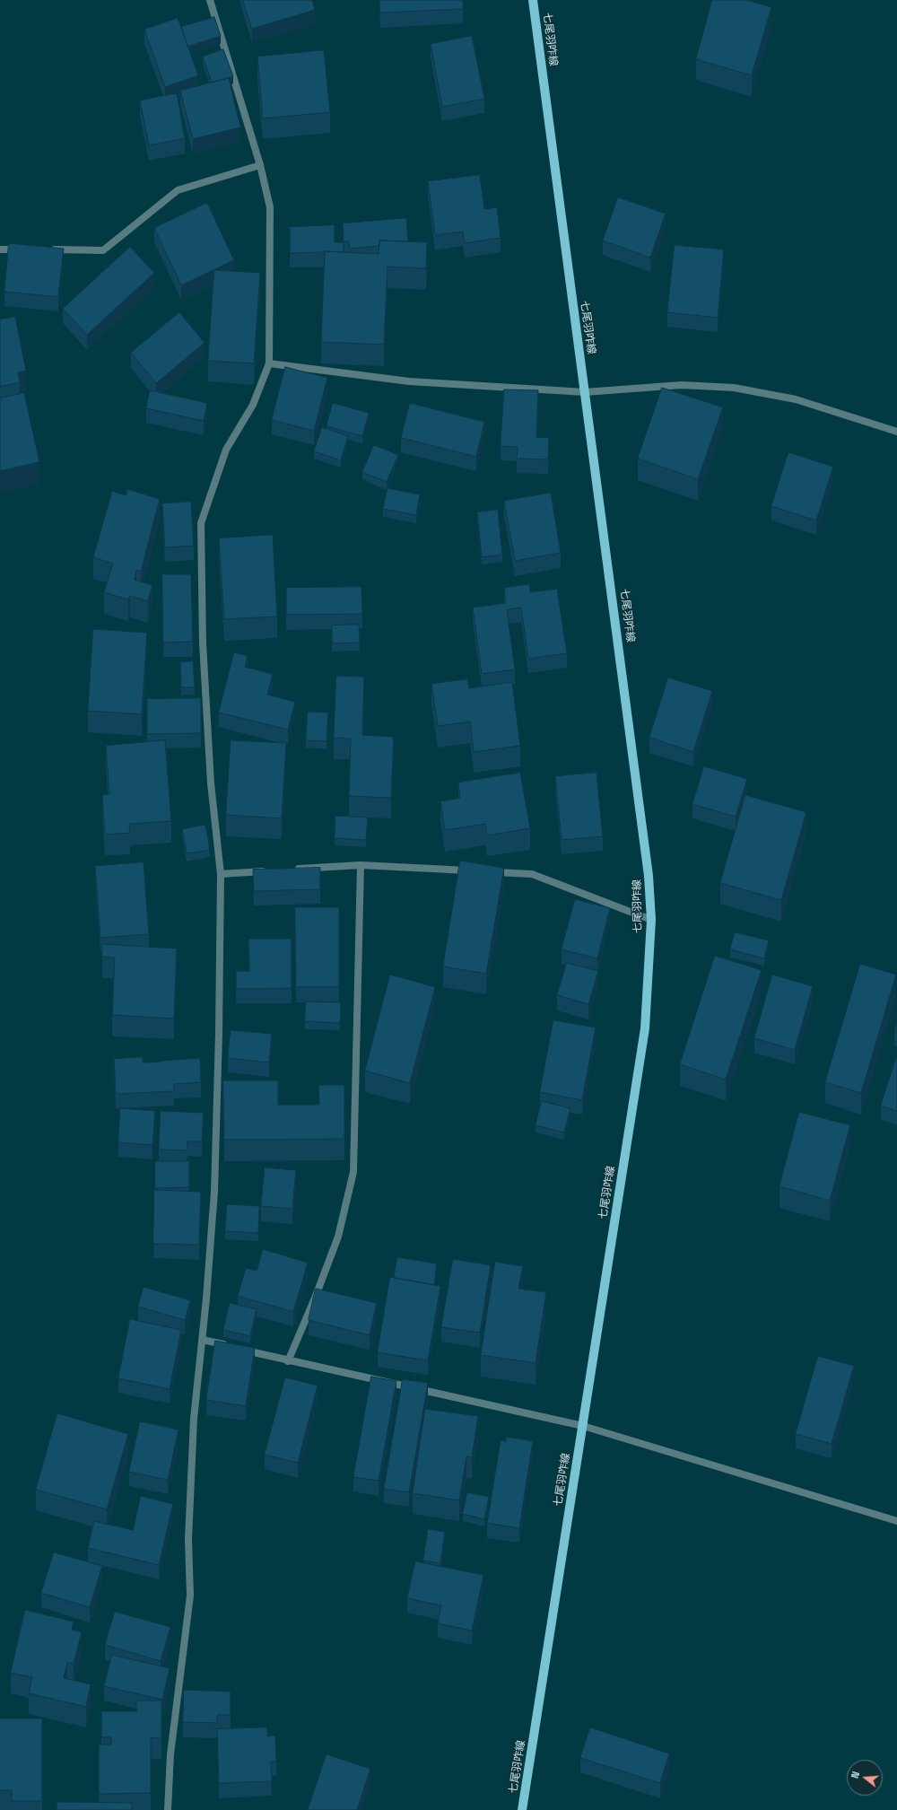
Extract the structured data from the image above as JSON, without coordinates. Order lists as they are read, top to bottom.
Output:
{
  "streets": {
    "main road": ["七尾羽咋線"]
  },
  "north": "left"
}
